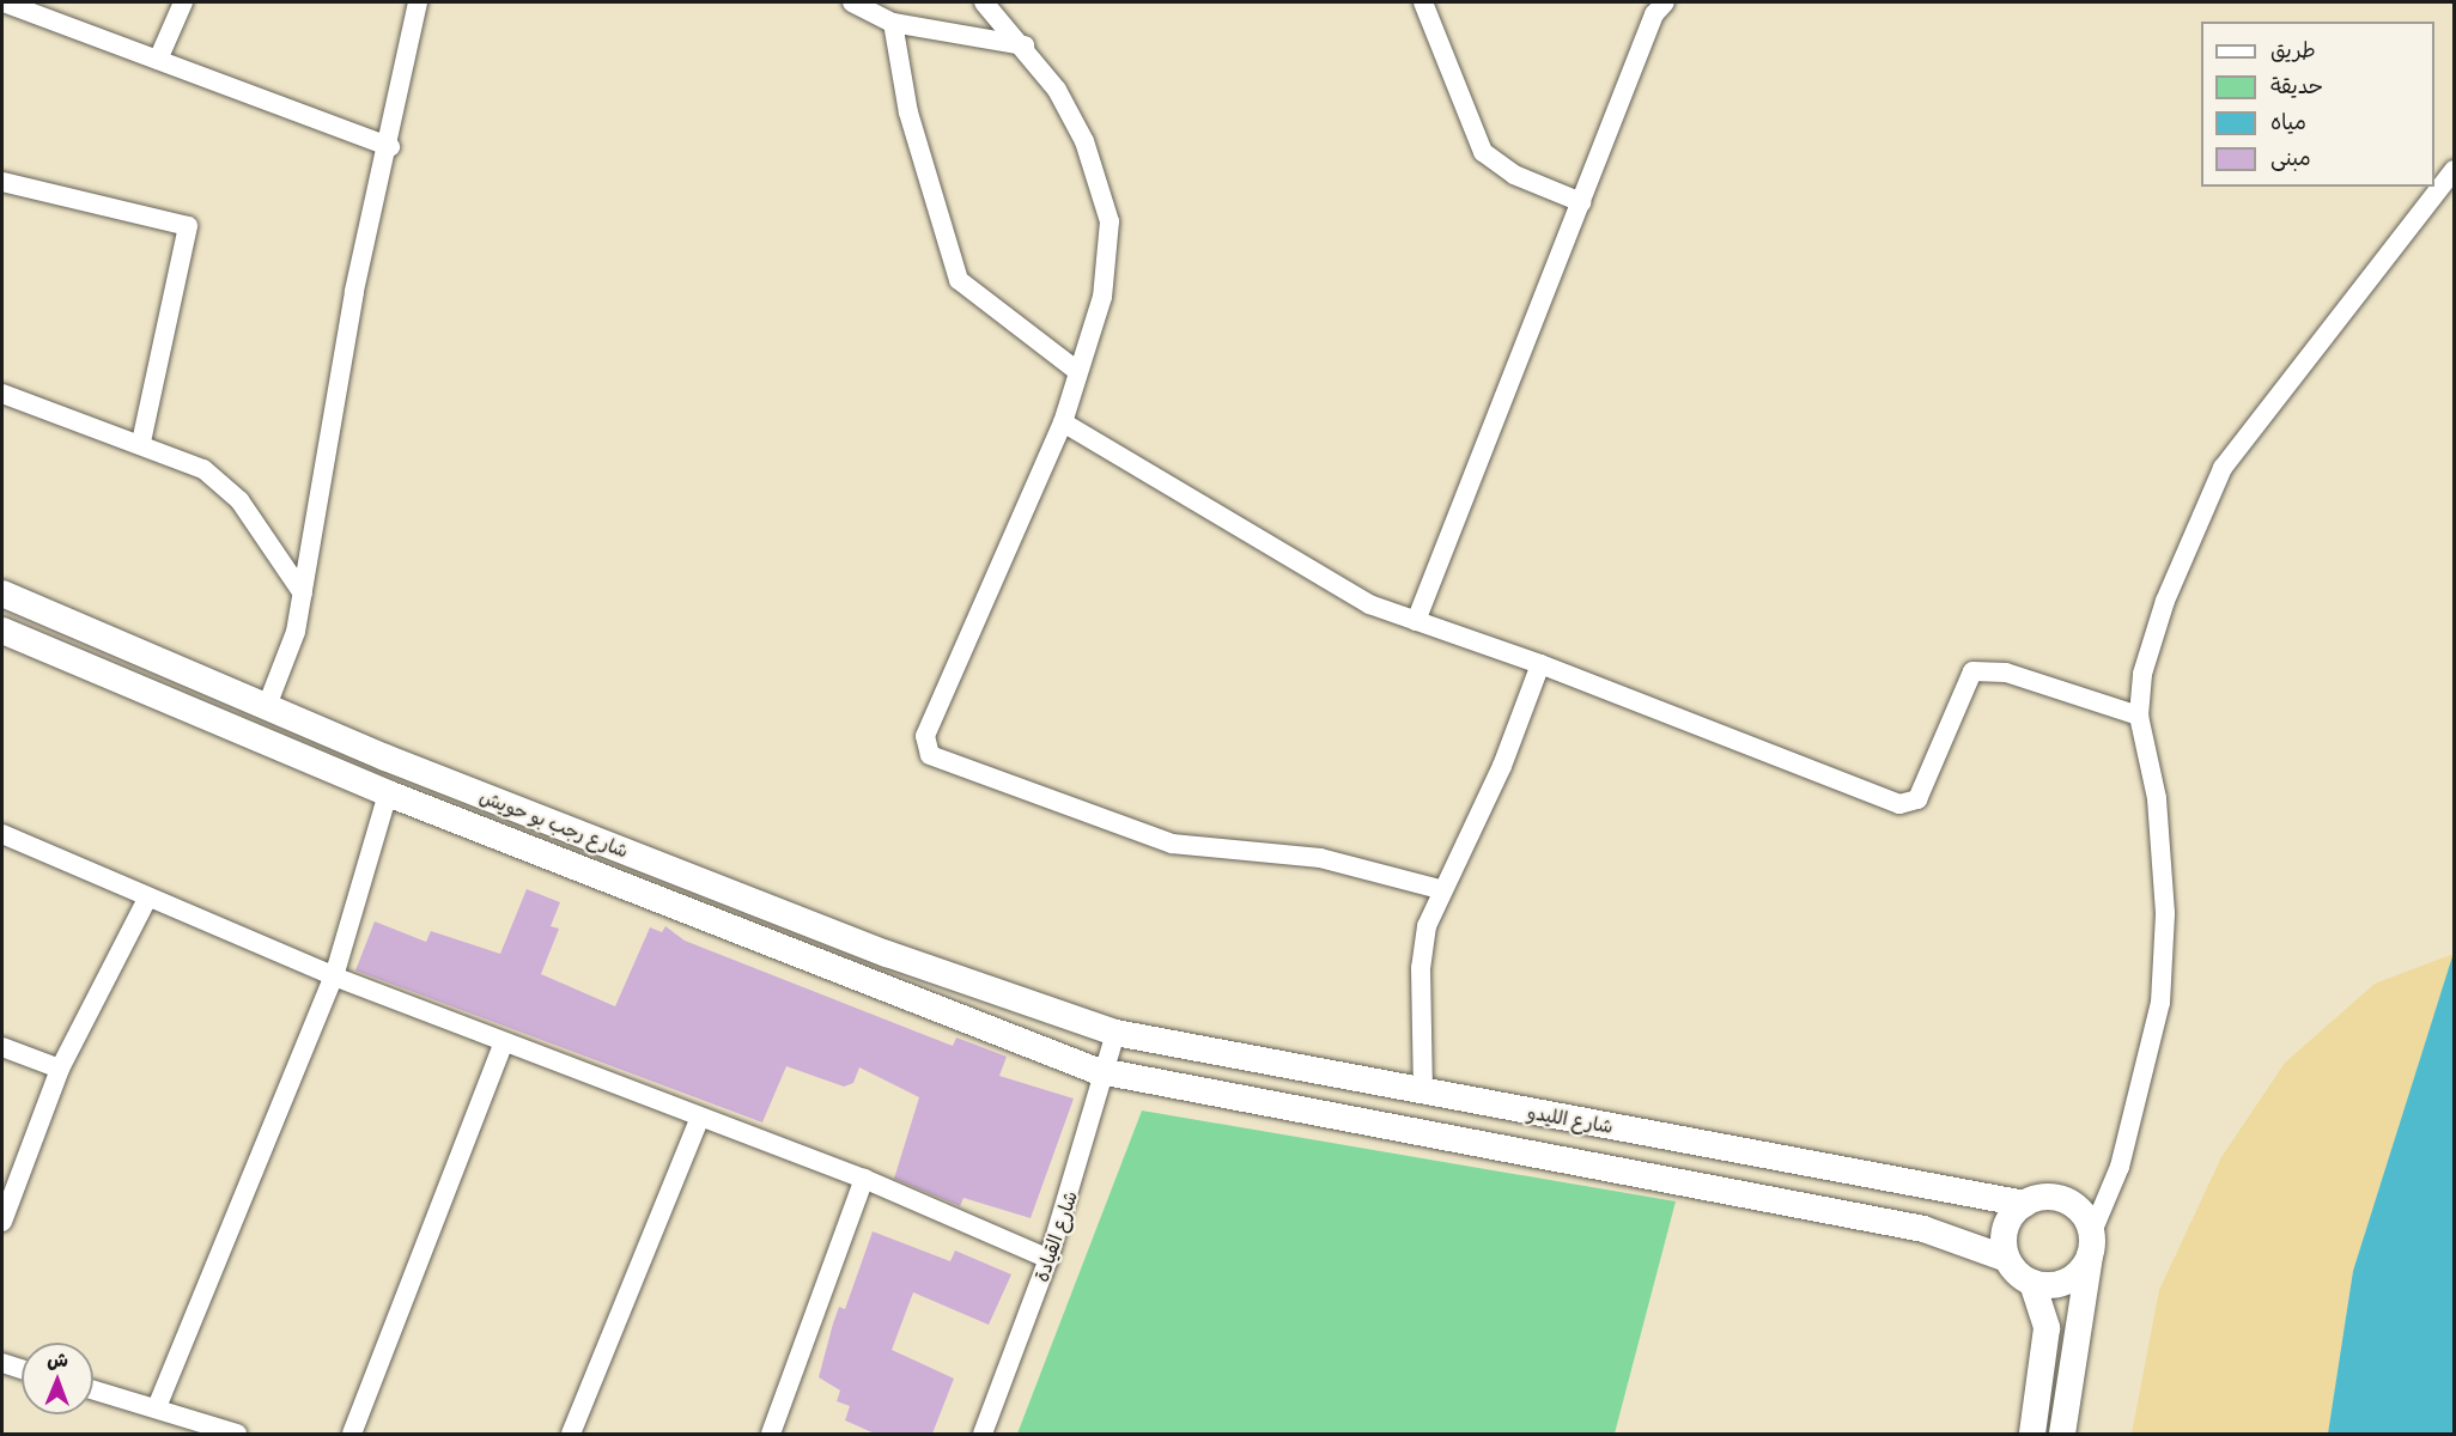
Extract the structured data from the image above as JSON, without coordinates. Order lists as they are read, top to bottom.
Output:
{
  "streets": {
    "main road": ["شارع رجب بو حويش", "شارع الليدو"],
    "street": ["شارع القيادة"]
  },
  "crossings": [
    ["شارع رجب بو حويش", "شارع الليدو"],
    ["شارع رجب بو حويش", "شارع القيادة"],
    ["شارع الليدو", "شارع القيادة"]
  ],
  "legend": [
    "طريق",
    "حديقة",
    "مياه",
    "مبنى"
  ],
  "north": "top"
}
